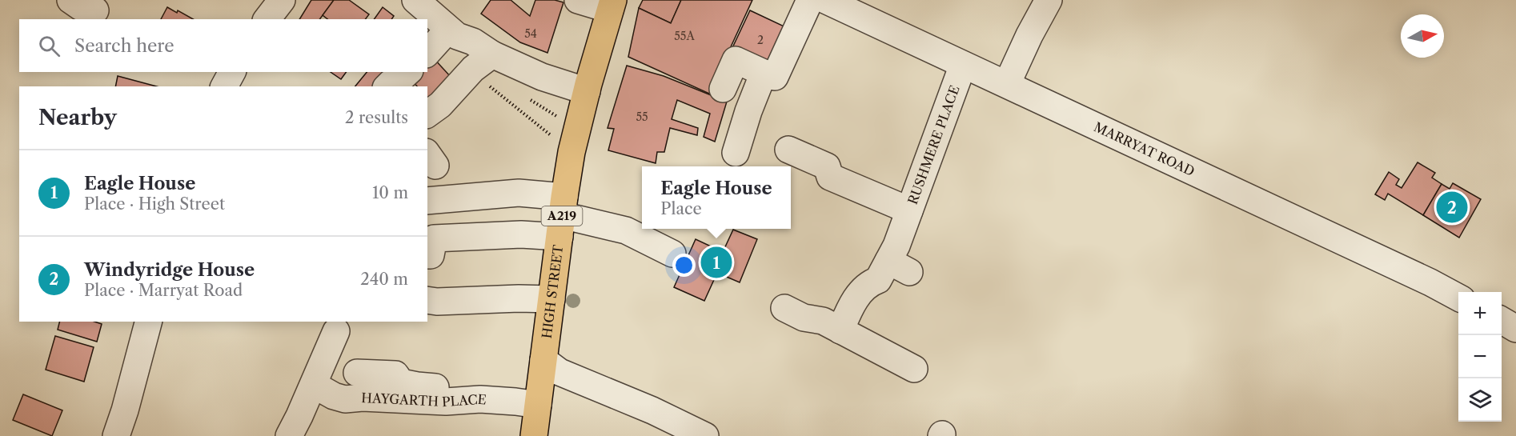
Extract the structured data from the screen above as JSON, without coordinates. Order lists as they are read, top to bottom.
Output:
{
  "streets": {
    "main road": ["A219", "HIGH STREET"],
    "street": ["RUSHMERE PLACE", "MARRYAT ROAD", "HAYGARTH PLACE"]
  },
  "crossings": [
    ["RUSHMERE PLACE", "MARRYAT ROAD"],
    ["HIGH STREET", "HAYGARTH PLACE"]
  ],
  "house_numbers": [
    "54",
    "55A",
    "2",
    "55"
  ],
  "north": "right",
  "page": {
    "search": "Search here",
    "heading": ["Nearby", "2 results"],
    "list": [
      {
        "mark": "1",
        "name": "Eagle House",
        "note": "Place · High Street",
        "value": "10 m"
      },
      {
        "mark": "2",
        "name": "Windyridge House",
        "note": "Place · Marryat Road",
        "value": "240 m"
      }
    ],
    "popup": ["Eagle House", "Place"],
    "pins": ["2", "1"],
    "map_buttons": ["+", "−"]
  }
}
